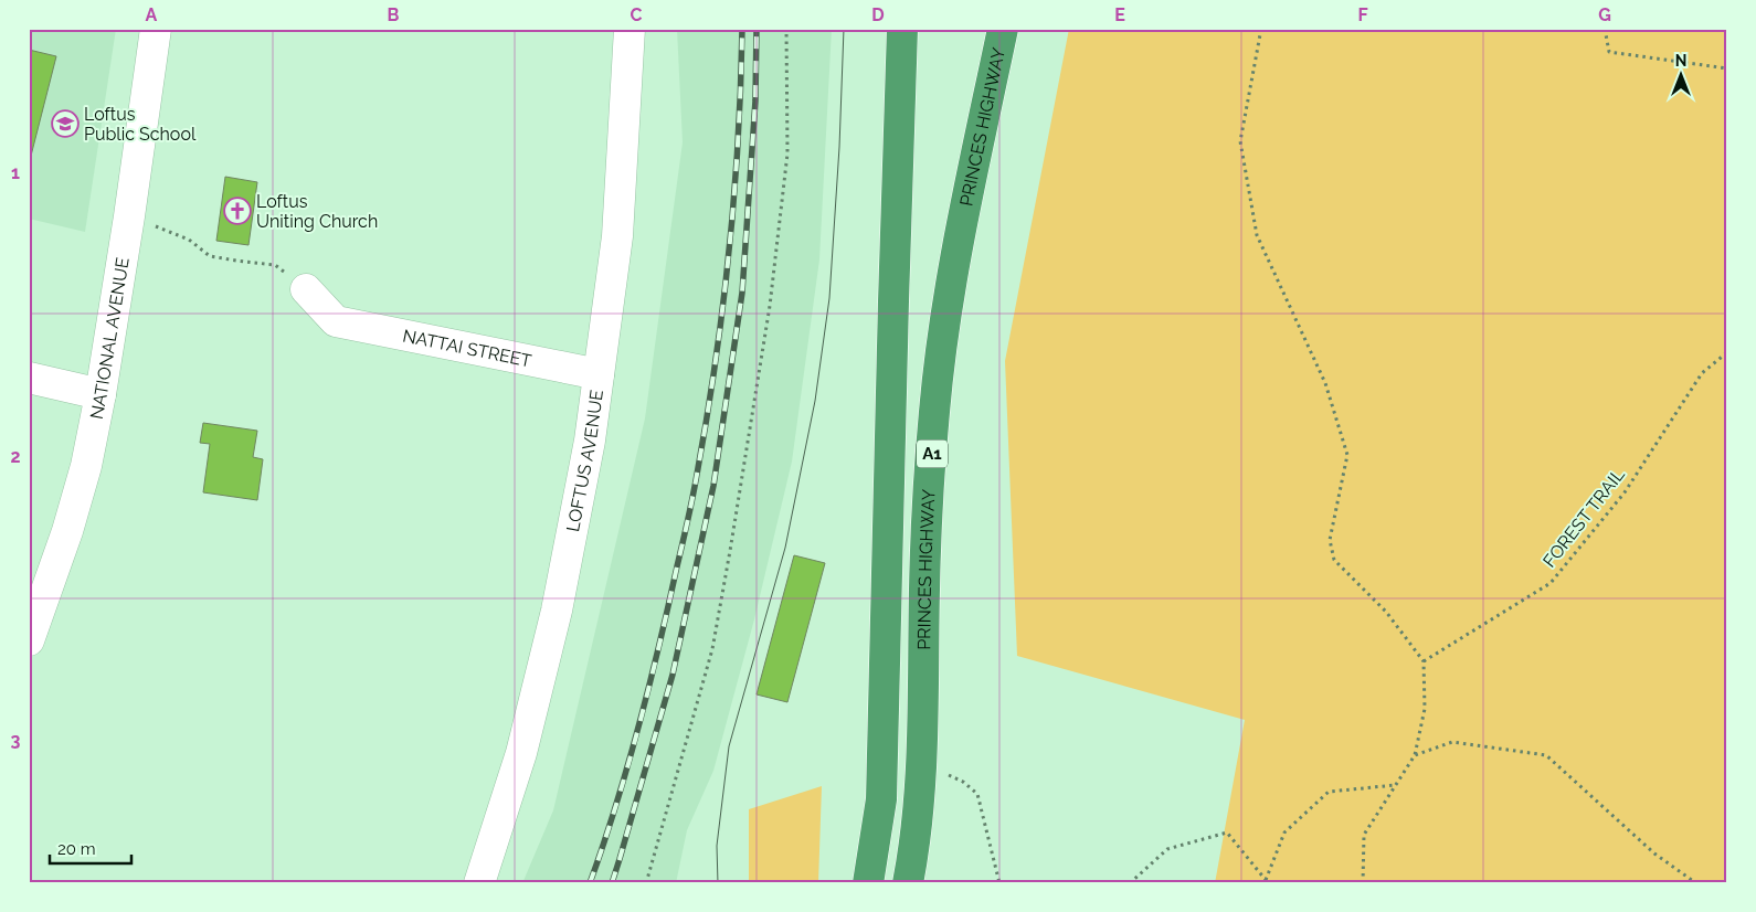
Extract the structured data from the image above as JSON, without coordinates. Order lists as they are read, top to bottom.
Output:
{
  "streets": {
    "highway": ["PRINCES HIGHWAY", "A1"],
    "street": ["NATIONAL AVENUE", "NATTAI STREET", "LOFTUS AVENUE"],
    "path": ["FOREST TRAIL"]
  },
  "crossings": [
    ["NATTAI STREET", "LOFTUS AVENUE"]
  ],
  "places": {
    "school or university": ["Loftus Public School"],
    "church": ["Loftus Uniting Church"]
  },
  "scale_bar": "20 m",
  "north": "top",
  "grid": {
    "columns": [
      "A",
      "B",
      "C",
      "D",
      "E",
      "F",
      "G"
    ],
    "rows": ["1", "2", "3"]
  }
}
